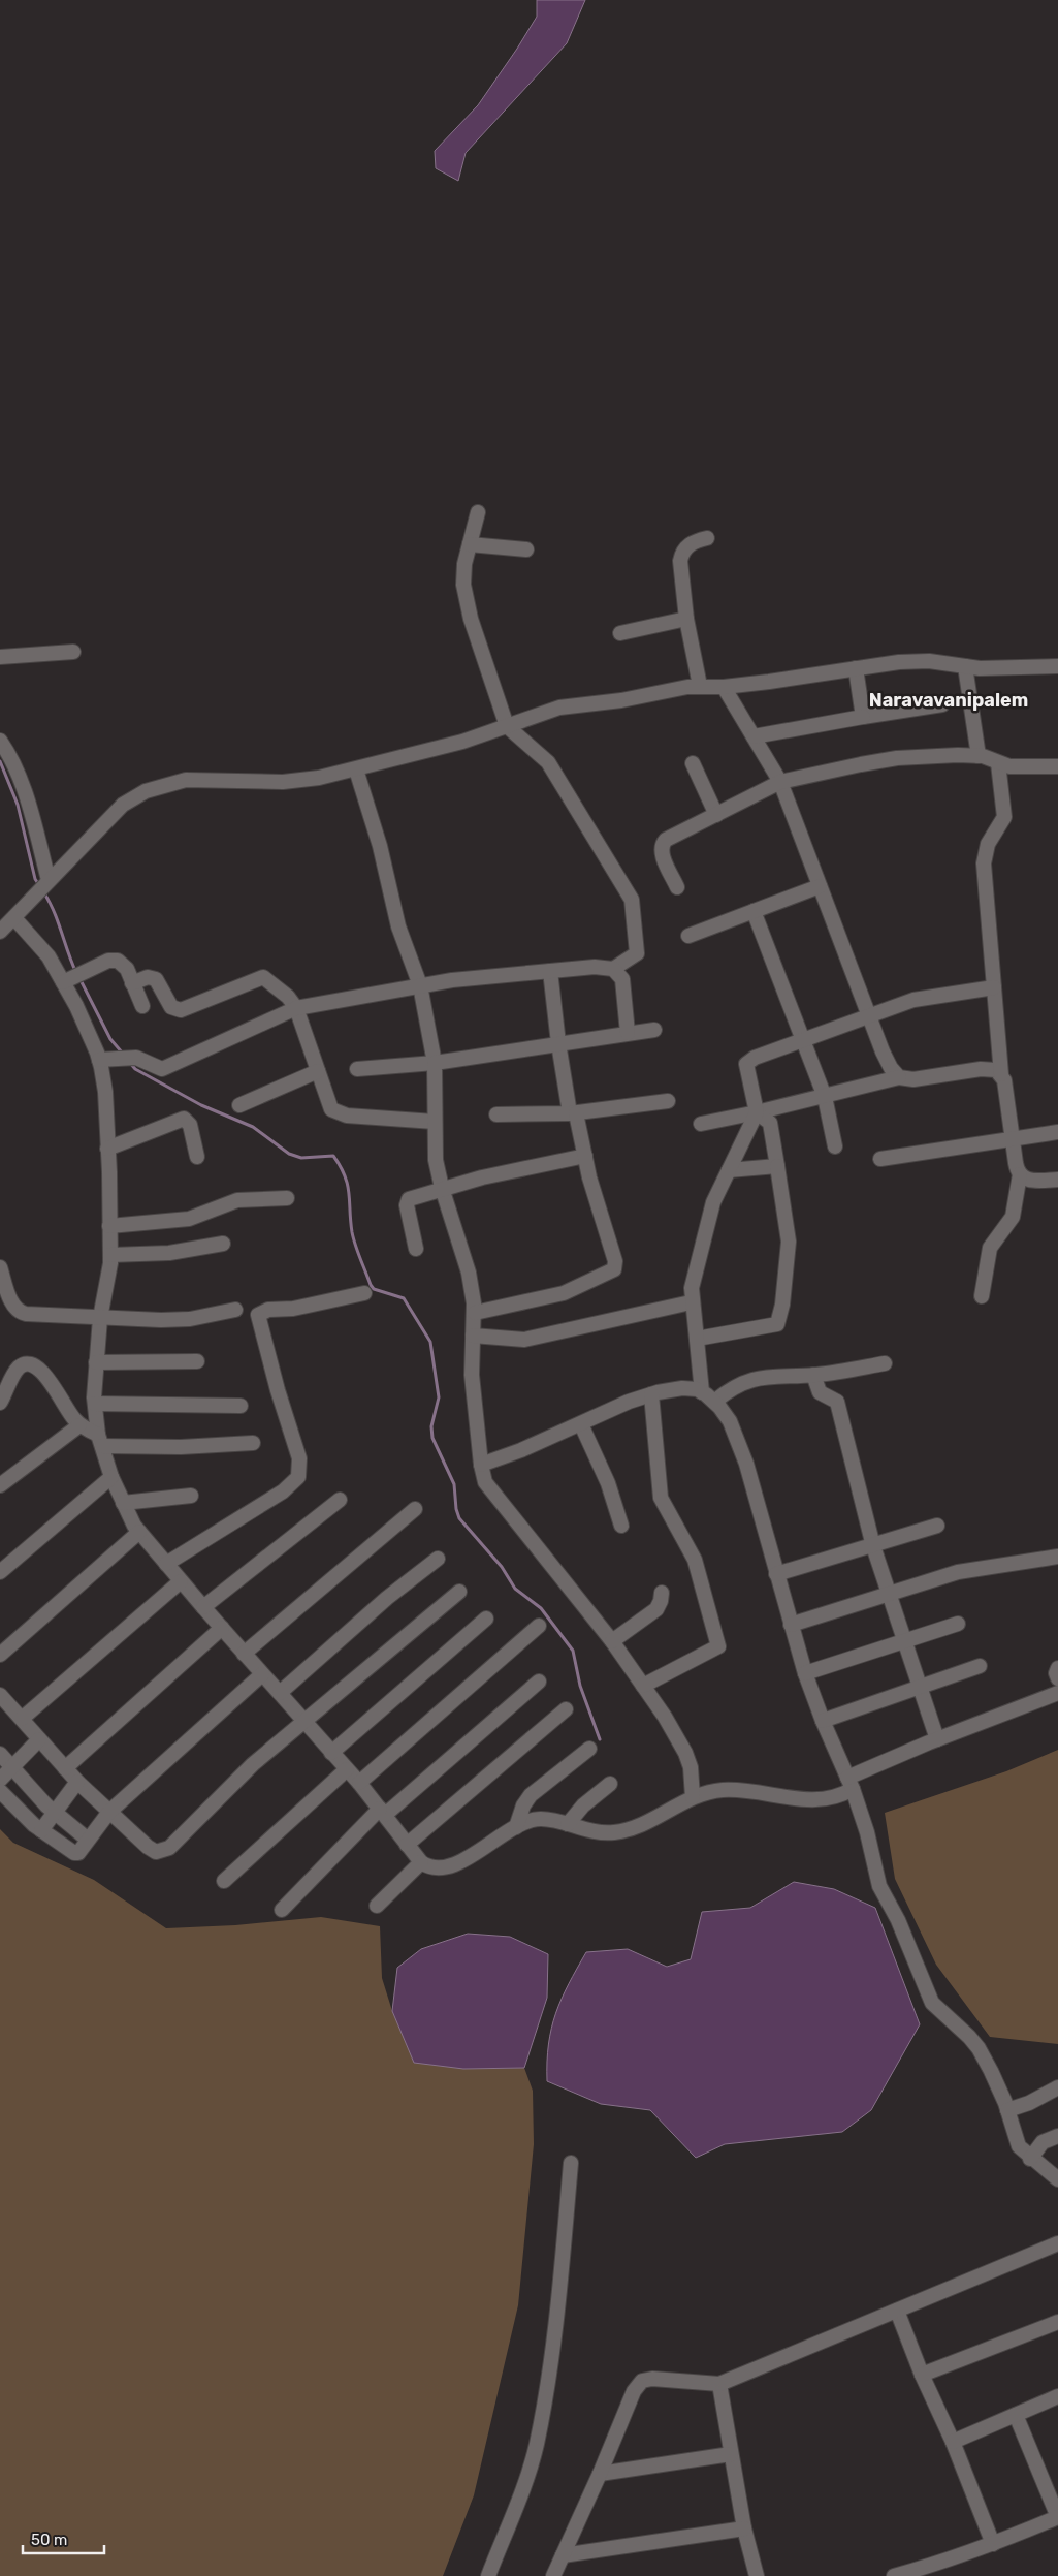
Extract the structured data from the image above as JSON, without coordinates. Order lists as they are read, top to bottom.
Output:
{
  "districts": ["Naravavanipalem"],
  "scale_bar": "50 m"
}
